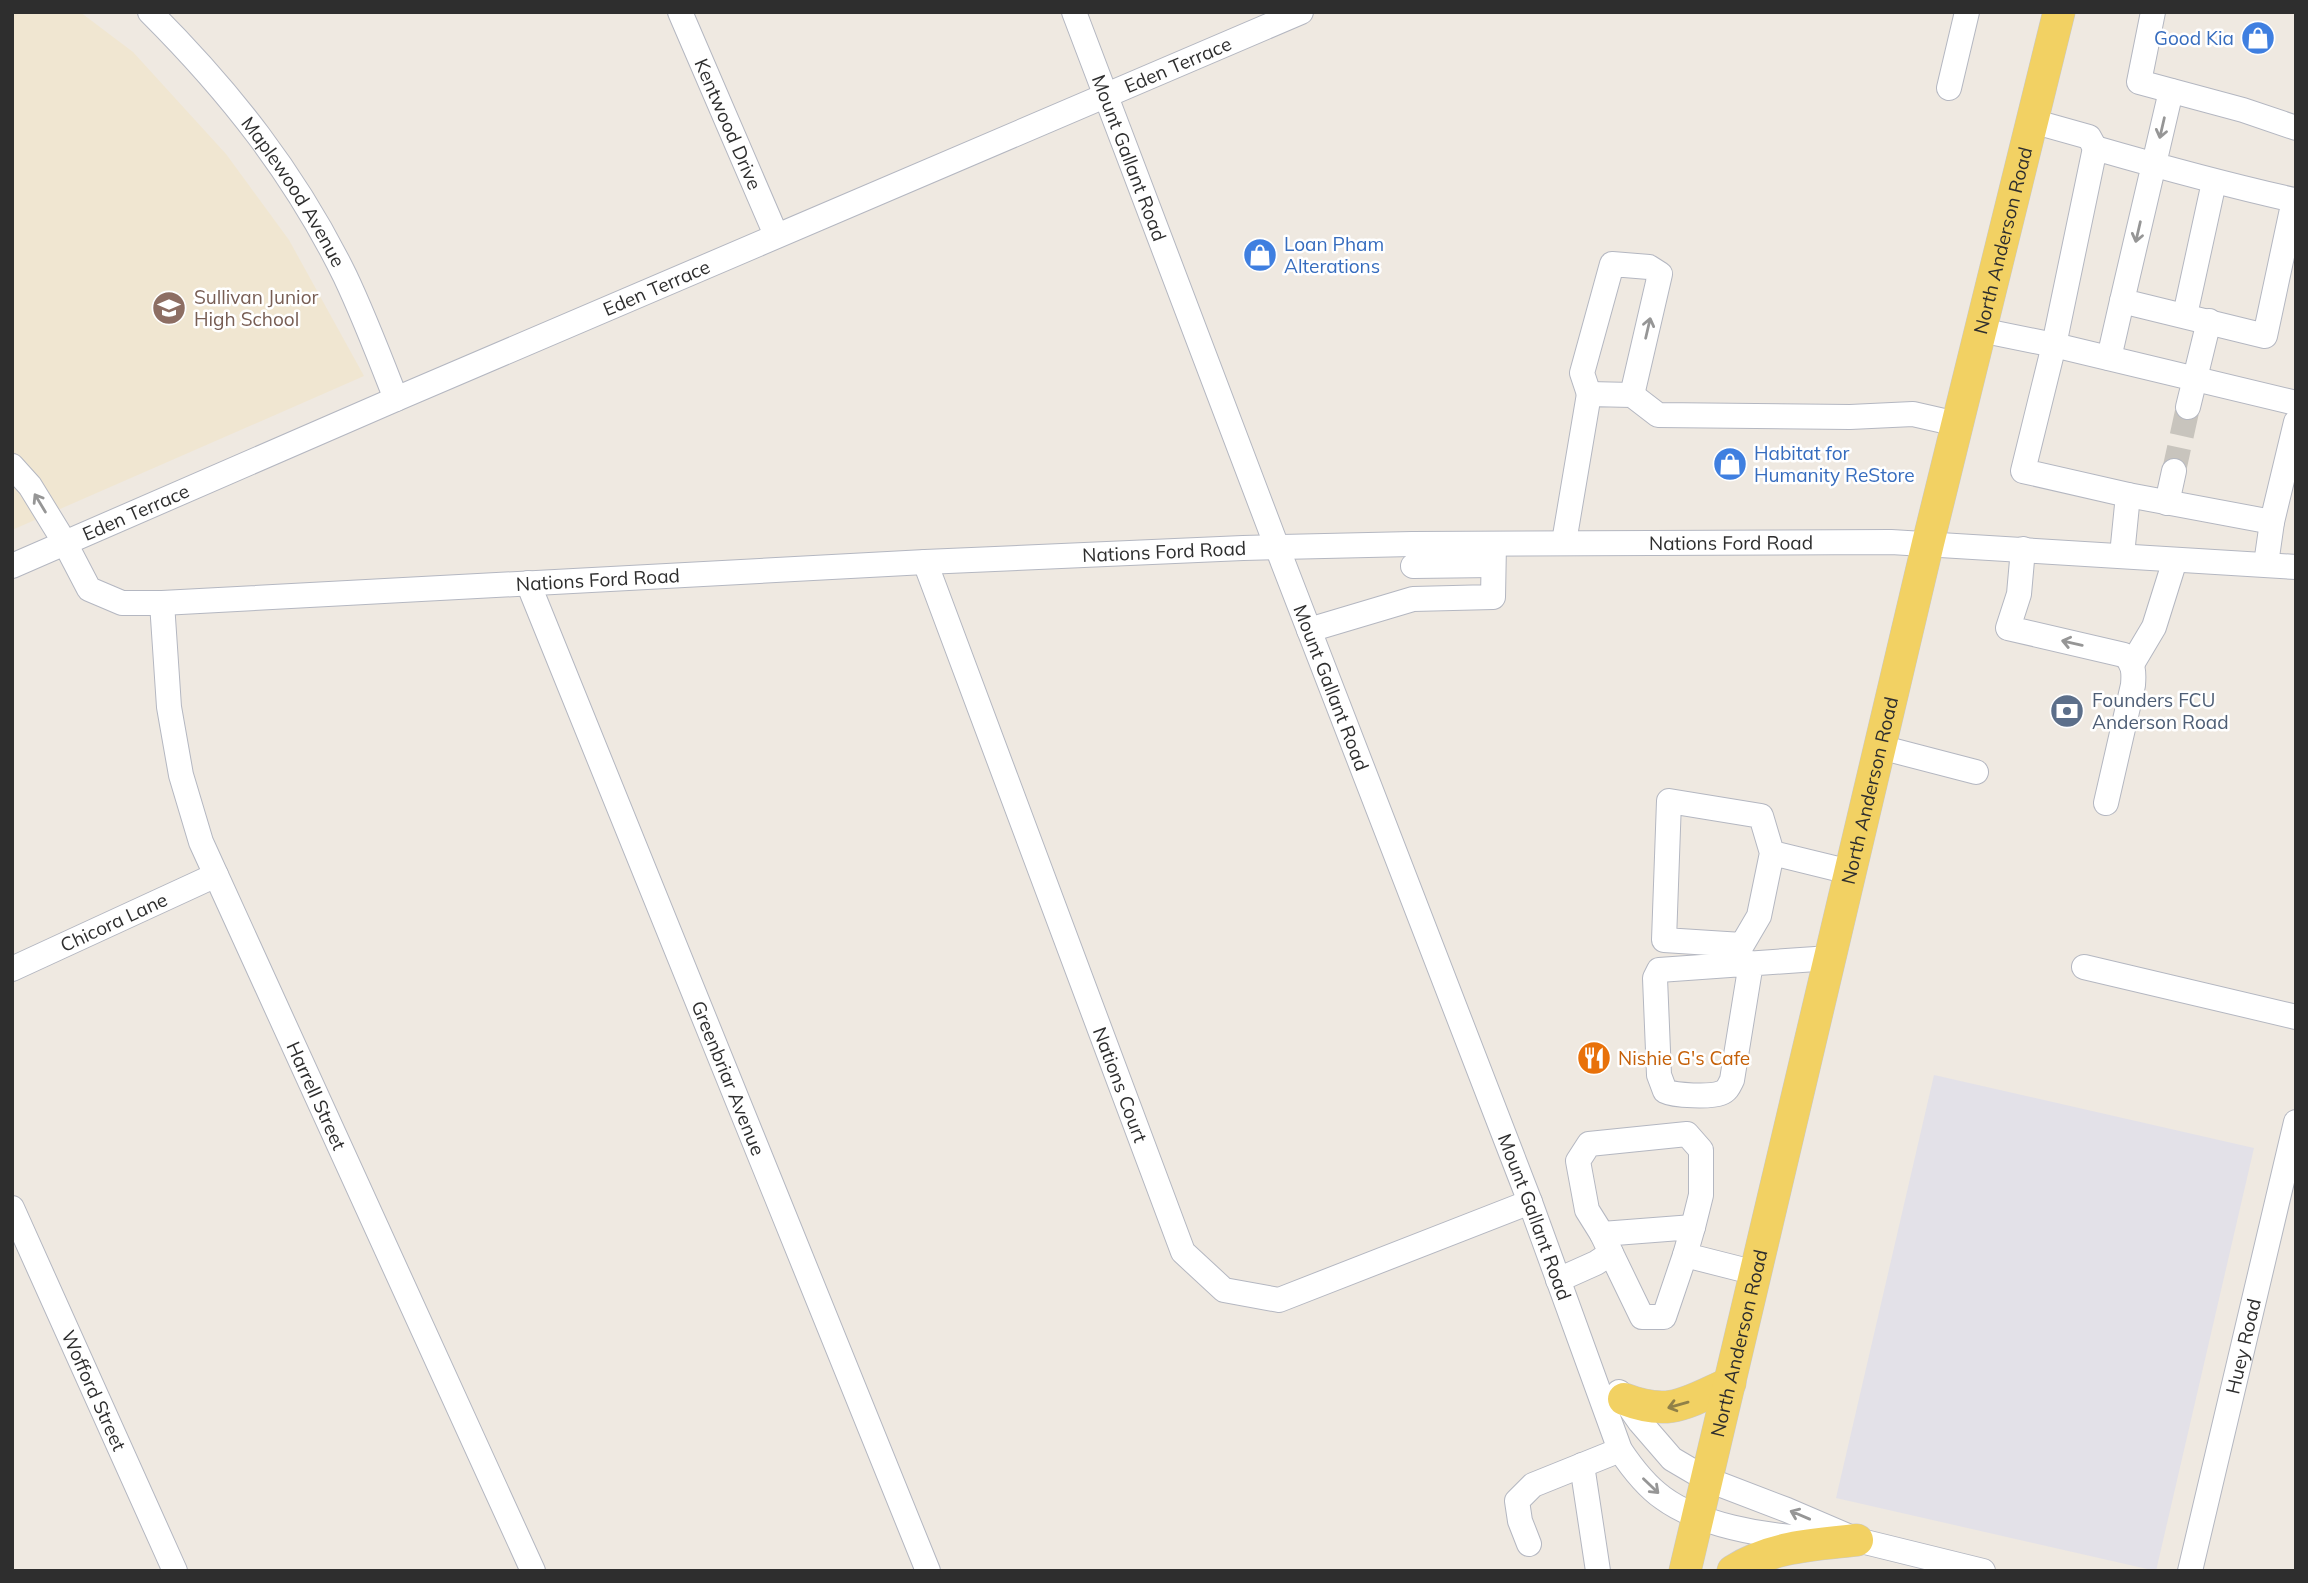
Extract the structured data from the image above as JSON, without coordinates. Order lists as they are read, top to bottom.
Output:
{
  "streets": {
    "main road": ["North Anderson Road"],
    "street": [
      "Eden Terrace",
      "Kentwood Drive",
      "Mount Gallant Road",
      "Maplewood Avenue",
      "Nations Ford Road",
      "Chicora Lane",
      "Greenbriar Avenue",
      "Nations Court",
      "Harrell Street",
      "Huey Road",
      "Wofford Street"
    ]
  },
  "crossings": [
    ["Eden Terrace", "Kentwood Drive"],
    ["Eden Terrace", "Mount Gallant Road"],
    ["Eden Terrace", "Maplewood Avenue"],
    ["Eden Terrace", "Nations Ford Road"],
    ["Mount Gallant Road", "North Anderson Road"],
    ["Mount Gallant Road", "Nations Ford Road"],
    ["Mount Gallant Road", "Nations Court"],
    ["North Anderson Road", "Nations Ford Road"],
    ["Nations Ford Road", "Greenbriar Avenue"],
    ["Nations Ford Road", "Nations Court"],
    ["Nations Ford Road", "Harrell Street"],
    ["Chicora Lane", "Harrell Street"]
  ],
  "places": {
    "shop": ["Good Kia", "Loan Pham Alterations", "Habitat for Humanity ReStore"],
    "school or university": ["Sullivan Junior High School"],
    "bank": ["Founders FCU Anderson Road"],
    "restaurant": ["Nishie G's Cafe"]
  }
}
